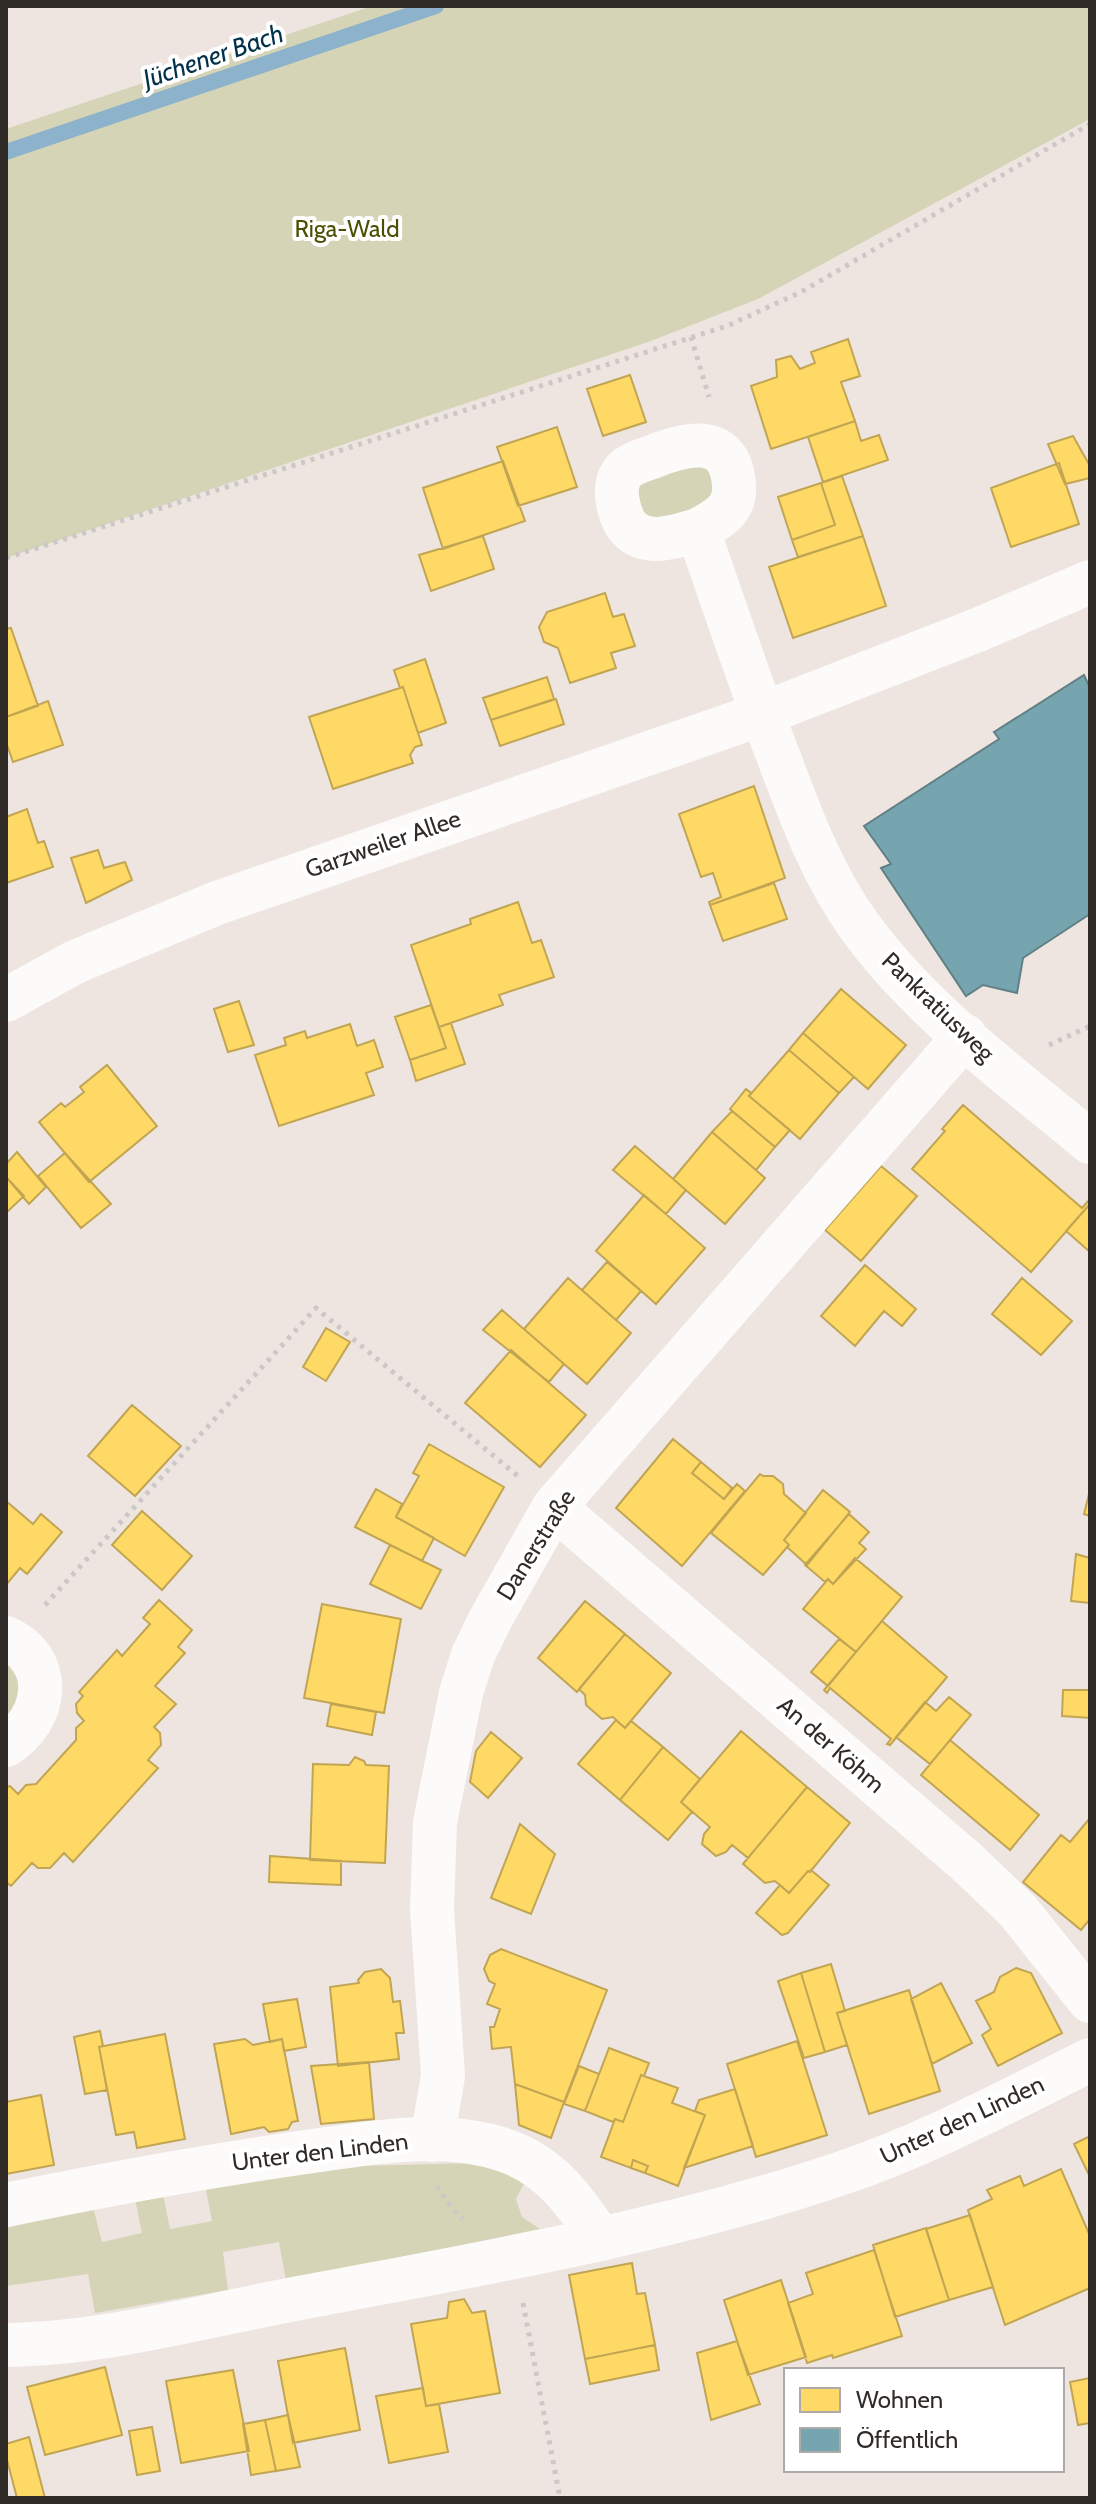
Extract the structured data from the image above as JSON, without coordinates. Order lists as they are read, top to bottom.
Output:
{
  "streets": {
    "street": [
      "Garzweiler Allee",
      "Pankratiusweg",
      "Danerstraße",
      "An der Köhm",
      "Unter den Linden"
    ]
  },
  "crossings": [
    ["Garzweiler Allee", "Pankratiusweg"],
    ["Pankratiusweg", "Danerstraße"],
    ["Danerstraße", "An der Köhm"],
    ["Danerstraße", "Unter den Linden"]
  ],
  "water": ["Jüchener Bach"],
  "parks": ["Riga-Wald"],
  "legend": ["Wohnen", "Öffentlich"]
}
